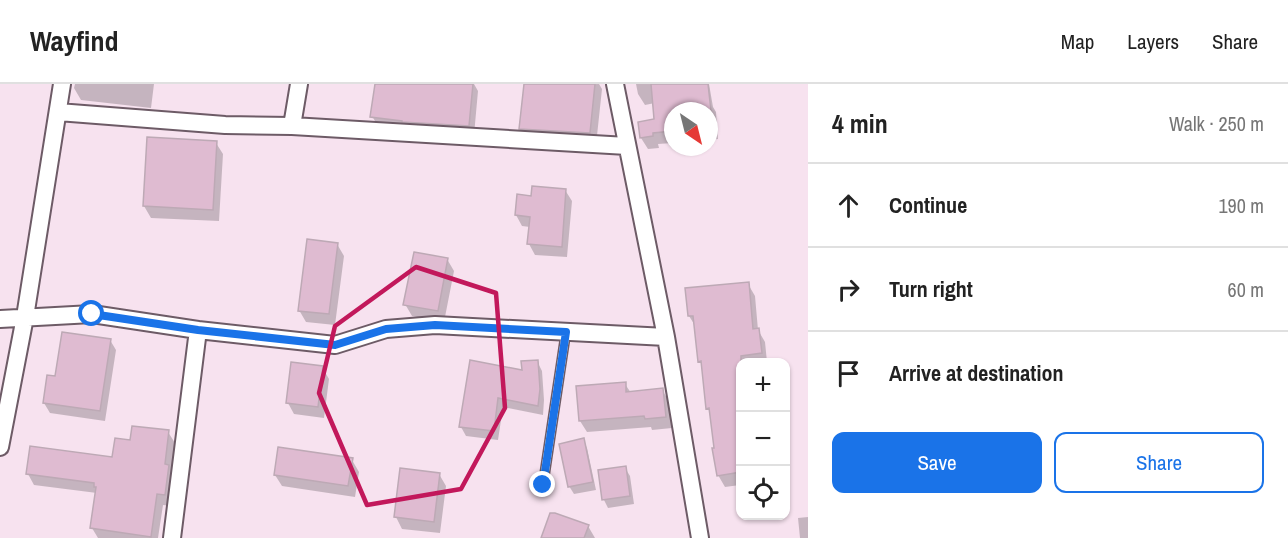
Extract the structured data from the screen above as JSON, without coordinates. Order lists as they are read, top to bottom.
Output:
{
  "north": "bottom right",
  "page": {
    "header": "Wayfind",
    "nav": ["Map", "Layers", "Share"],
    "heading": ["4 min", "Walk · 250 m"],
    "list": [
      ["Continue", "190 m"],
      ["Turn right", "60 m"],
      "Arrive at destination"
    ],
    "map_buttons": ["+", "−"],
    "buttons": ["Save", "Share"]
  }
}
